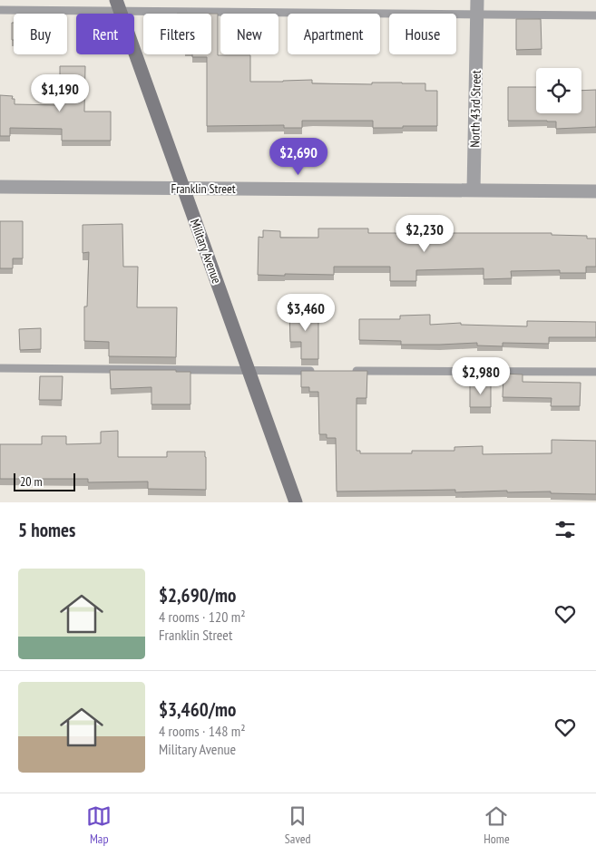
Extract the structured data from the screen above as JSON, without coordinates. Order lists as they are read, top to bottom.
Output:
{
  "streets": {
    "street": ["North 43rd Street", "Franklin Street", "Military Avenue"]
  },
  "crossings": [
    ["North 43rd Street", "Franklin Street"],
    ["Franklin Street", "Military Avenue"]
  ],
  "scale_bar": "20 m",
  "page": {
    "chip": [
      "Buy",
      "Rent",
      "Filters",
      "New",
      "Apartment",
      "House"
    ],
    "price": [
      "$1,190",
      "$2,690",
      "$2,230",
      "$3,460",
      "$2,980"
    ],
    "scale": "20 m",
    "heading": "5 homes",
    "list": [
      {
        "name": "$2,690/mo",
        "note": "4 rooms · 120 m² · Franklin Street"
      },
      {
        "name": "$3,460/mo",
        "note": "4 rooms · 148 m² · Military Avenue"
      }
    ],
    "tabs": ["Map", "Saved", "Home"]
  }
}
